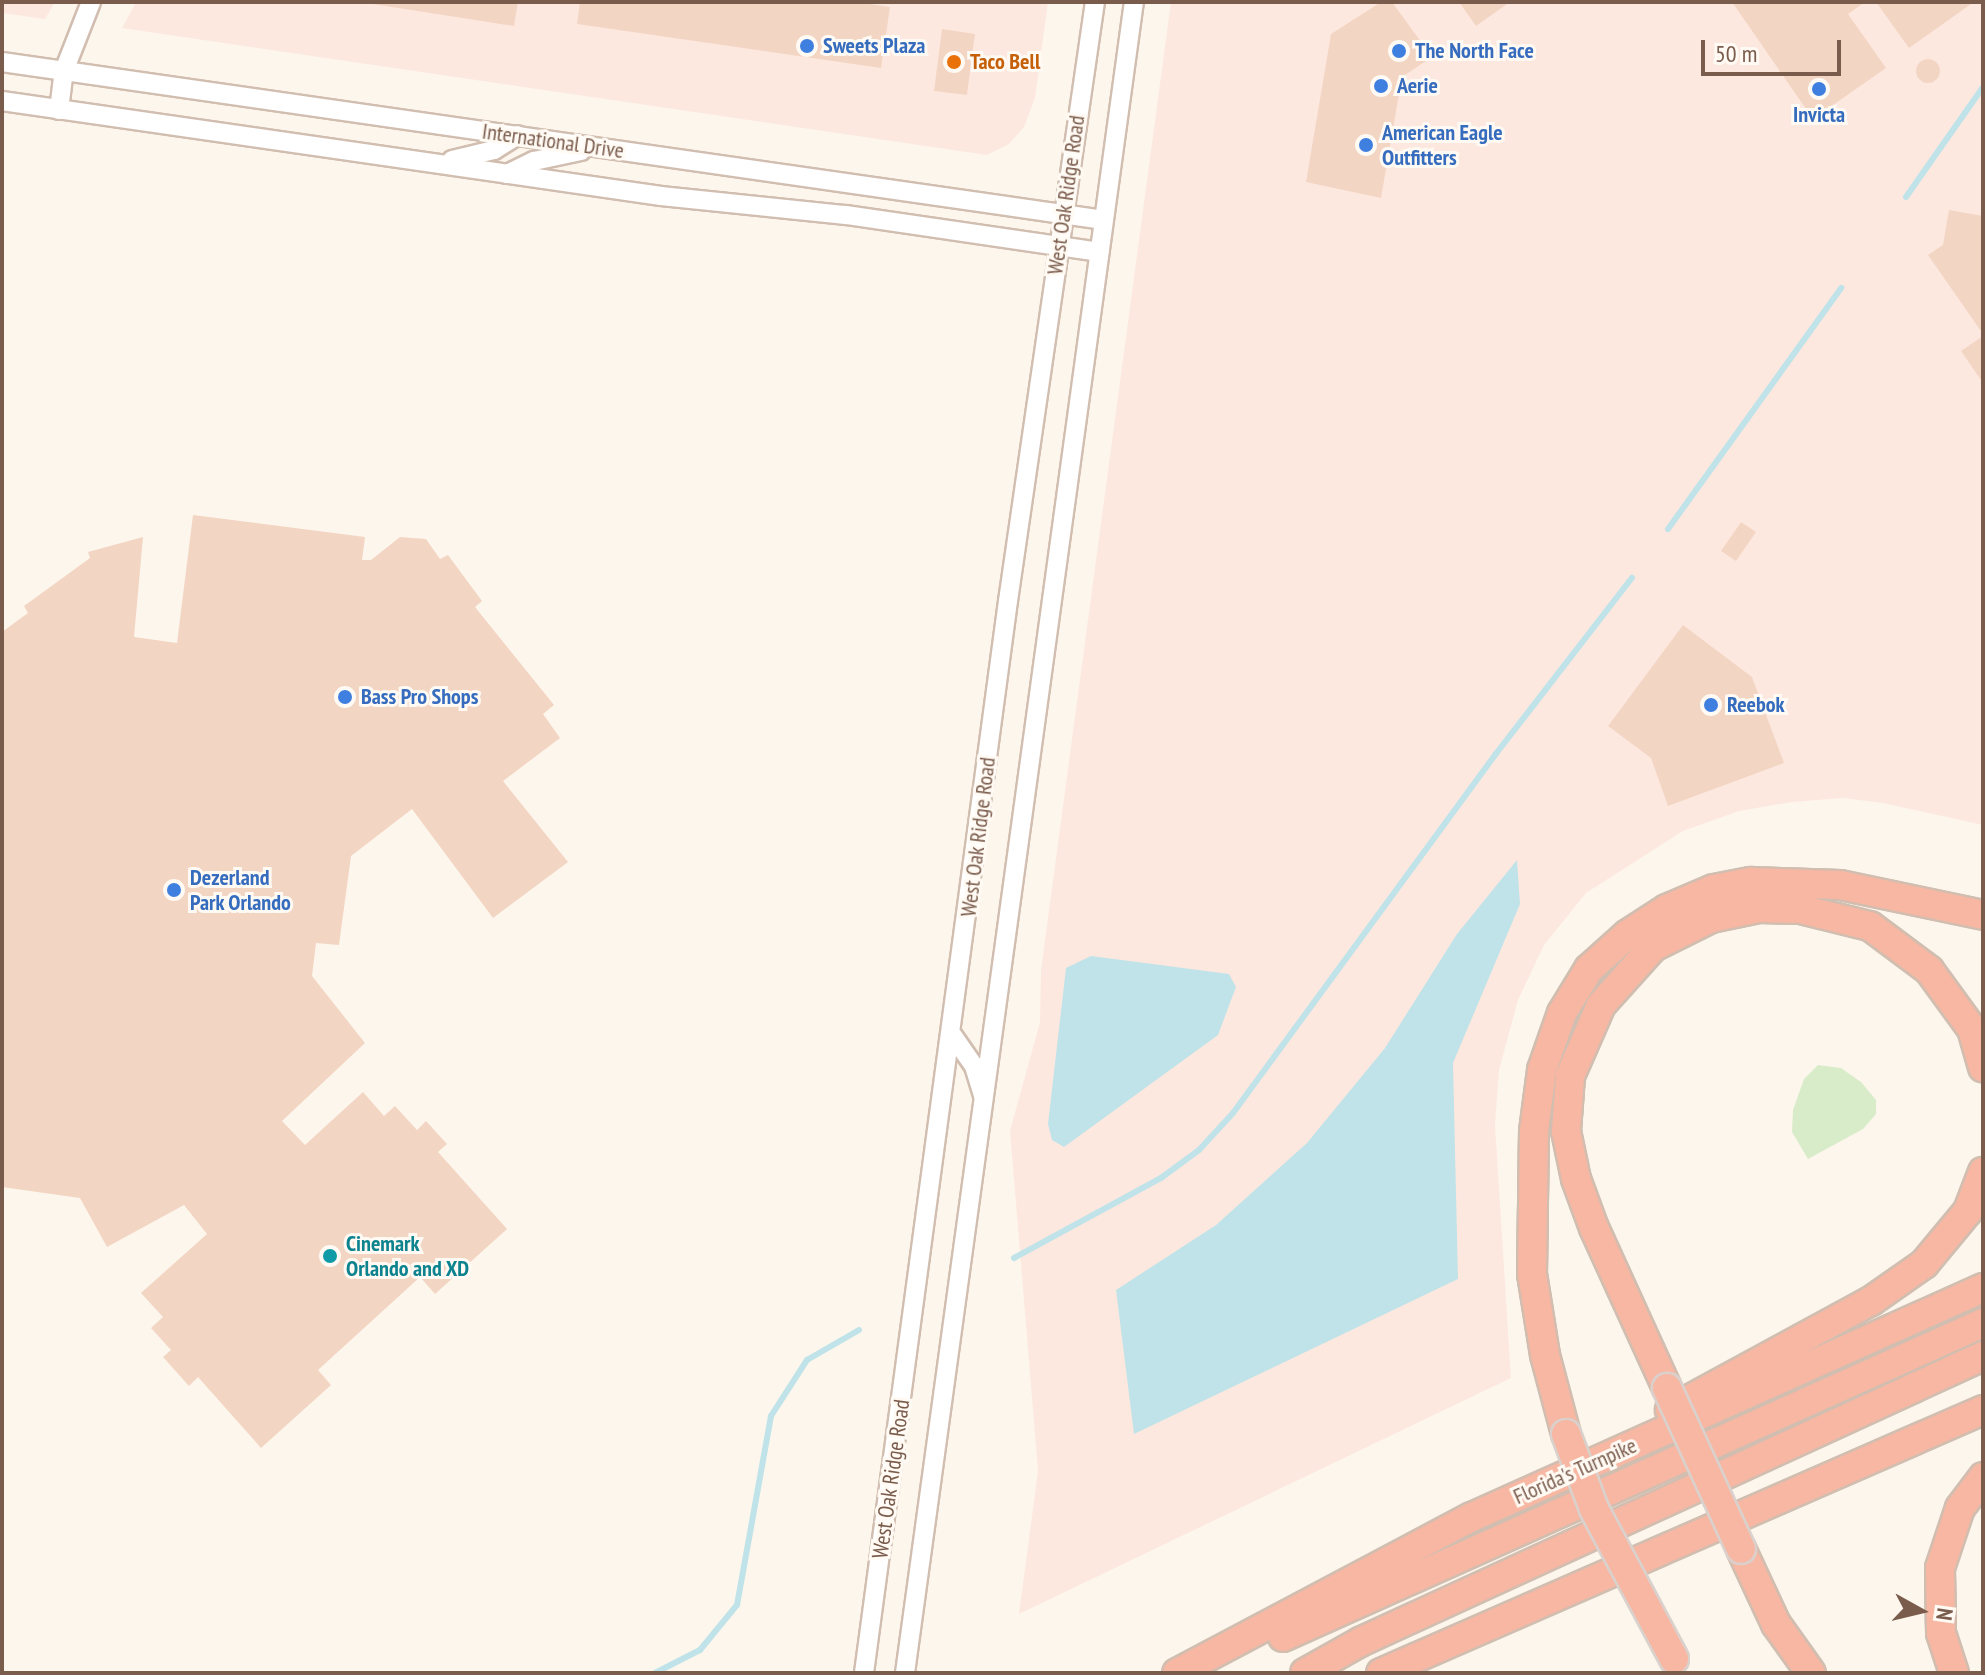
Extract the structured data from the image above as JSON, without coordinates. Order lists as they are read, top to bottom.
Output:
{
  "streets": {
    "highway": ["Florida's Turnpike"],
    "street": ["International Drive", "West Oak Ridge Road"]
  },
  "crossings": [
    ["International Drive", "West Oak Ridge Road"]
  ],
  "places": [
    "Sweets Plaza",
    "The North Face",
    "Taco Bell",
    "Aerie",
    "Invicta",
    "American Eagle Outfitters",
    "Bass Pro Shops",
    "Reebok",
    "Dezerland Park Orlando",
    "Cinemark Orlando and XD"
  ],
  "scale_bar": "50 m",
  "north": "right"
}
